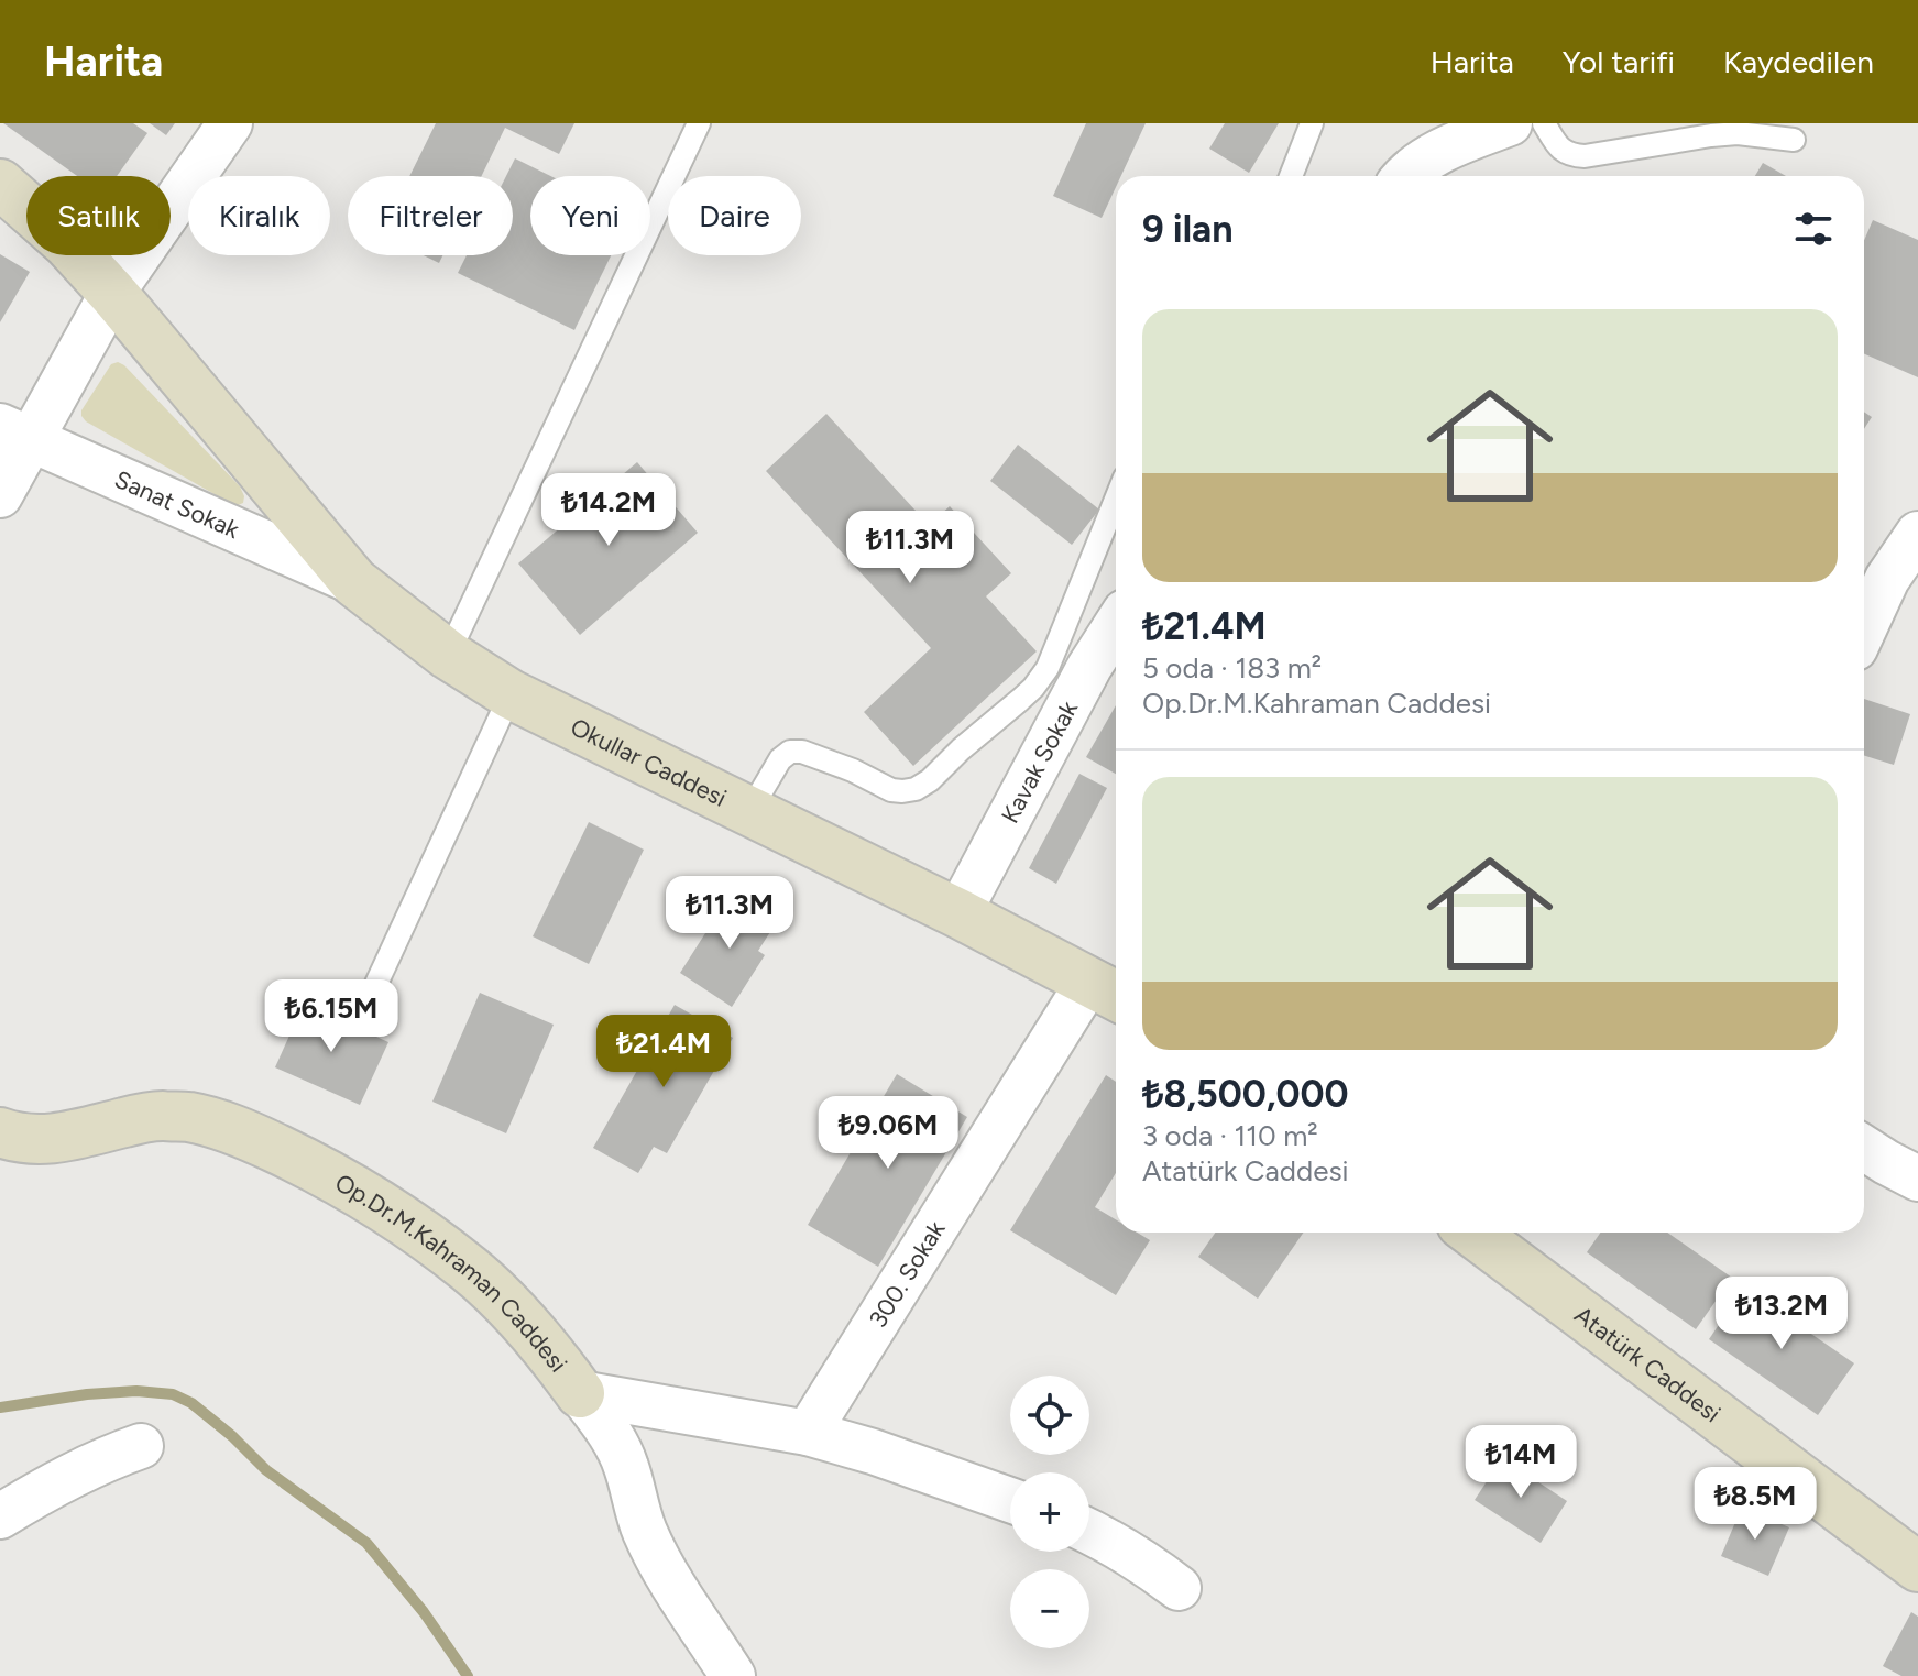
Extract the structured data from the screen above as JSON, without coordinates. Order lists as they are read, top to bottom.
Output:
{
  "streets": {
    "street": [
      "Sanat Sokak",
      "Okullar Caddesi",
      "Kavak Sokak",
      "300. Sokak",
      "Op.Dr.M.Kahraman Caddesi",
      "Atatürk Caddesi"
    ]
  },
  "crossings": [
    ["Sanat Sokak", "Okullar Caddesi"],
    ["Okullar Caddesi", "Kavak Sokak"]
  ],
  "page": {
    "header": "Harita",
    "nav": ["Harita", "Yol tarifi", "Kaydedilen"],
    "chip": [
      "Satılık",
      "Kiralık",
      "Filtreler",
      "Yeni",
      "Daire"
    ],
    "heading": "9 ilan",
    "list": [
      {
        "name": "₺21.4M",
        "note": "5 oda · 183 m² · Op.Dr.M.Kahraman Caddesi"
      },
      {
        "name": "₺8,500,000",
        "note": "3 oda · 110 m² · Atatürk Caddesi"
      }
    ],
    "price": [
      "₺14.2M",
      "₺11.3M",
      "₺11.3M",
      "₺6.15M",
      "₺21.4M",
      "₺9.06M",
      "₺13.2M",
      "₺14M",
      "₺8.5M"
    ],
    "map_buttons": ["+", "−"]
  }
}
